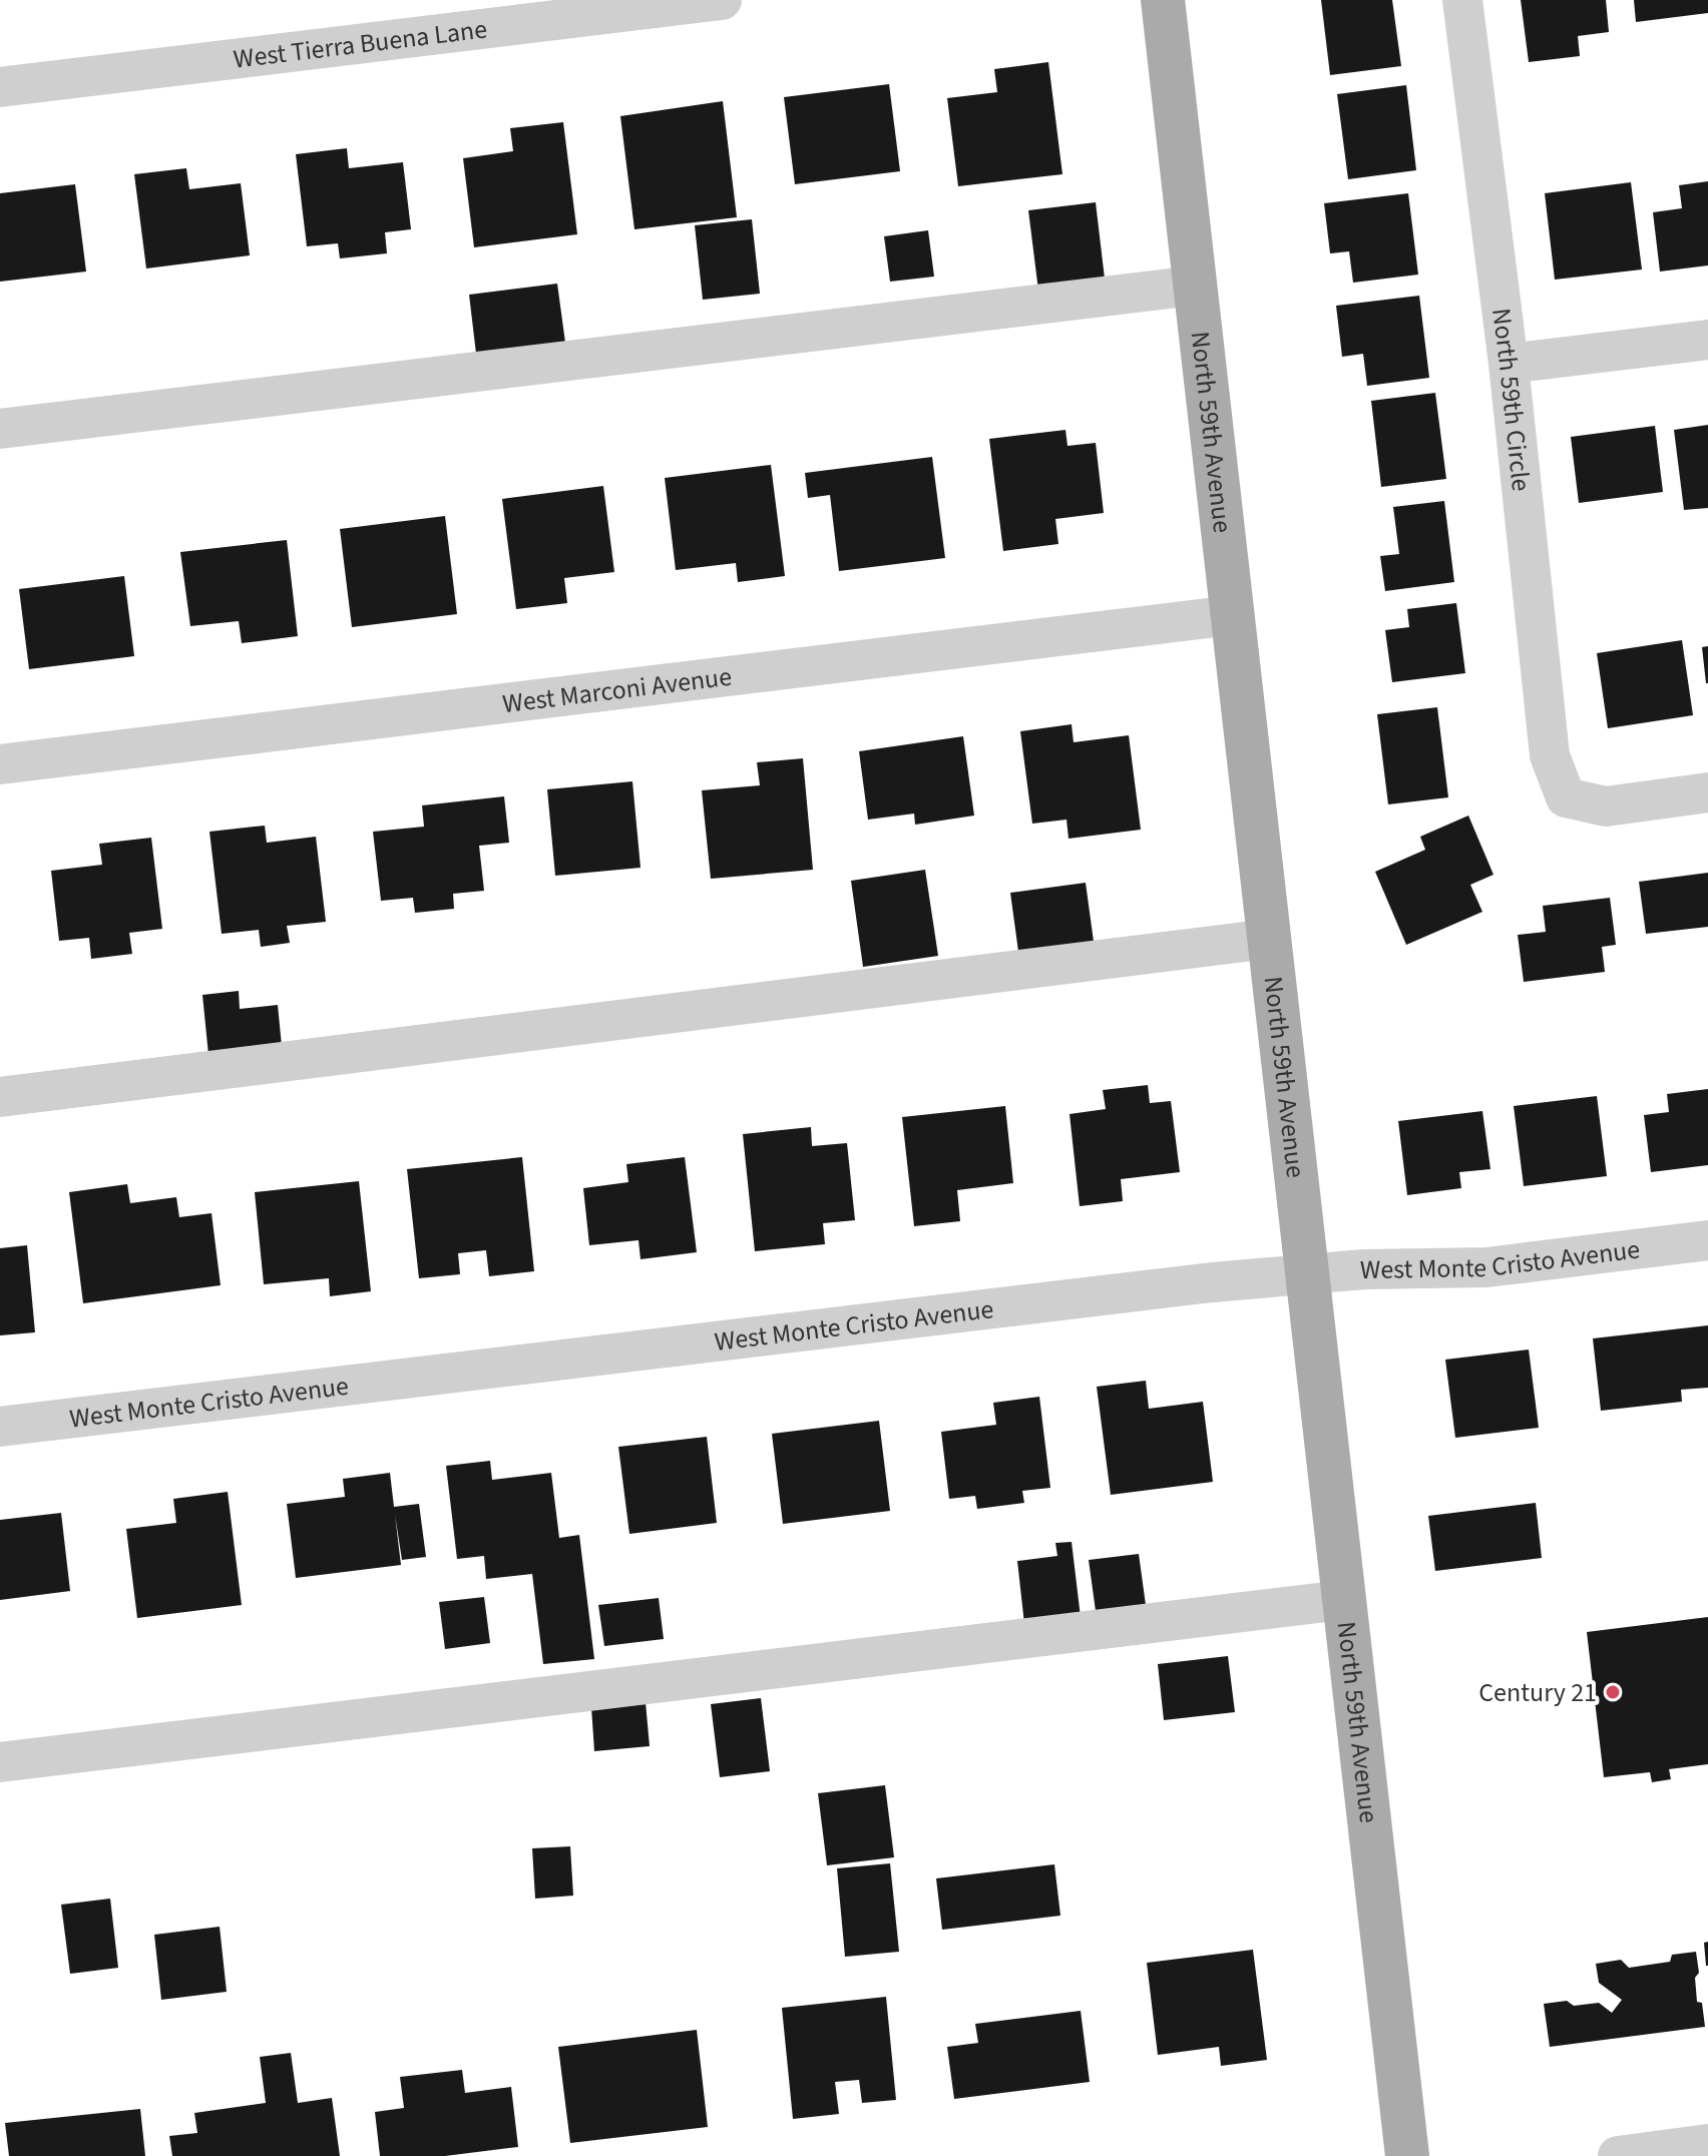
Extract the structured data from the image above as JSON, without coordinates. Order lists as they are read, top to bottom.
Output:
{
  "streets": {
    "main road": ["North 59th Avenue"],
    "street": [
      "West Tierra Buena Lane",
      "North 59th Circle",
      "West Marconi Avenue",
      "West Monte Cristo Avenue"
    ]
  },
  "crossings": [
    ["North 59th Avenue", "West Marconi Avenue"],
    ["North 59th Avenue", "West Monte Cristo Avenue"]
  ],
  "places": ["Century 21"]
}
